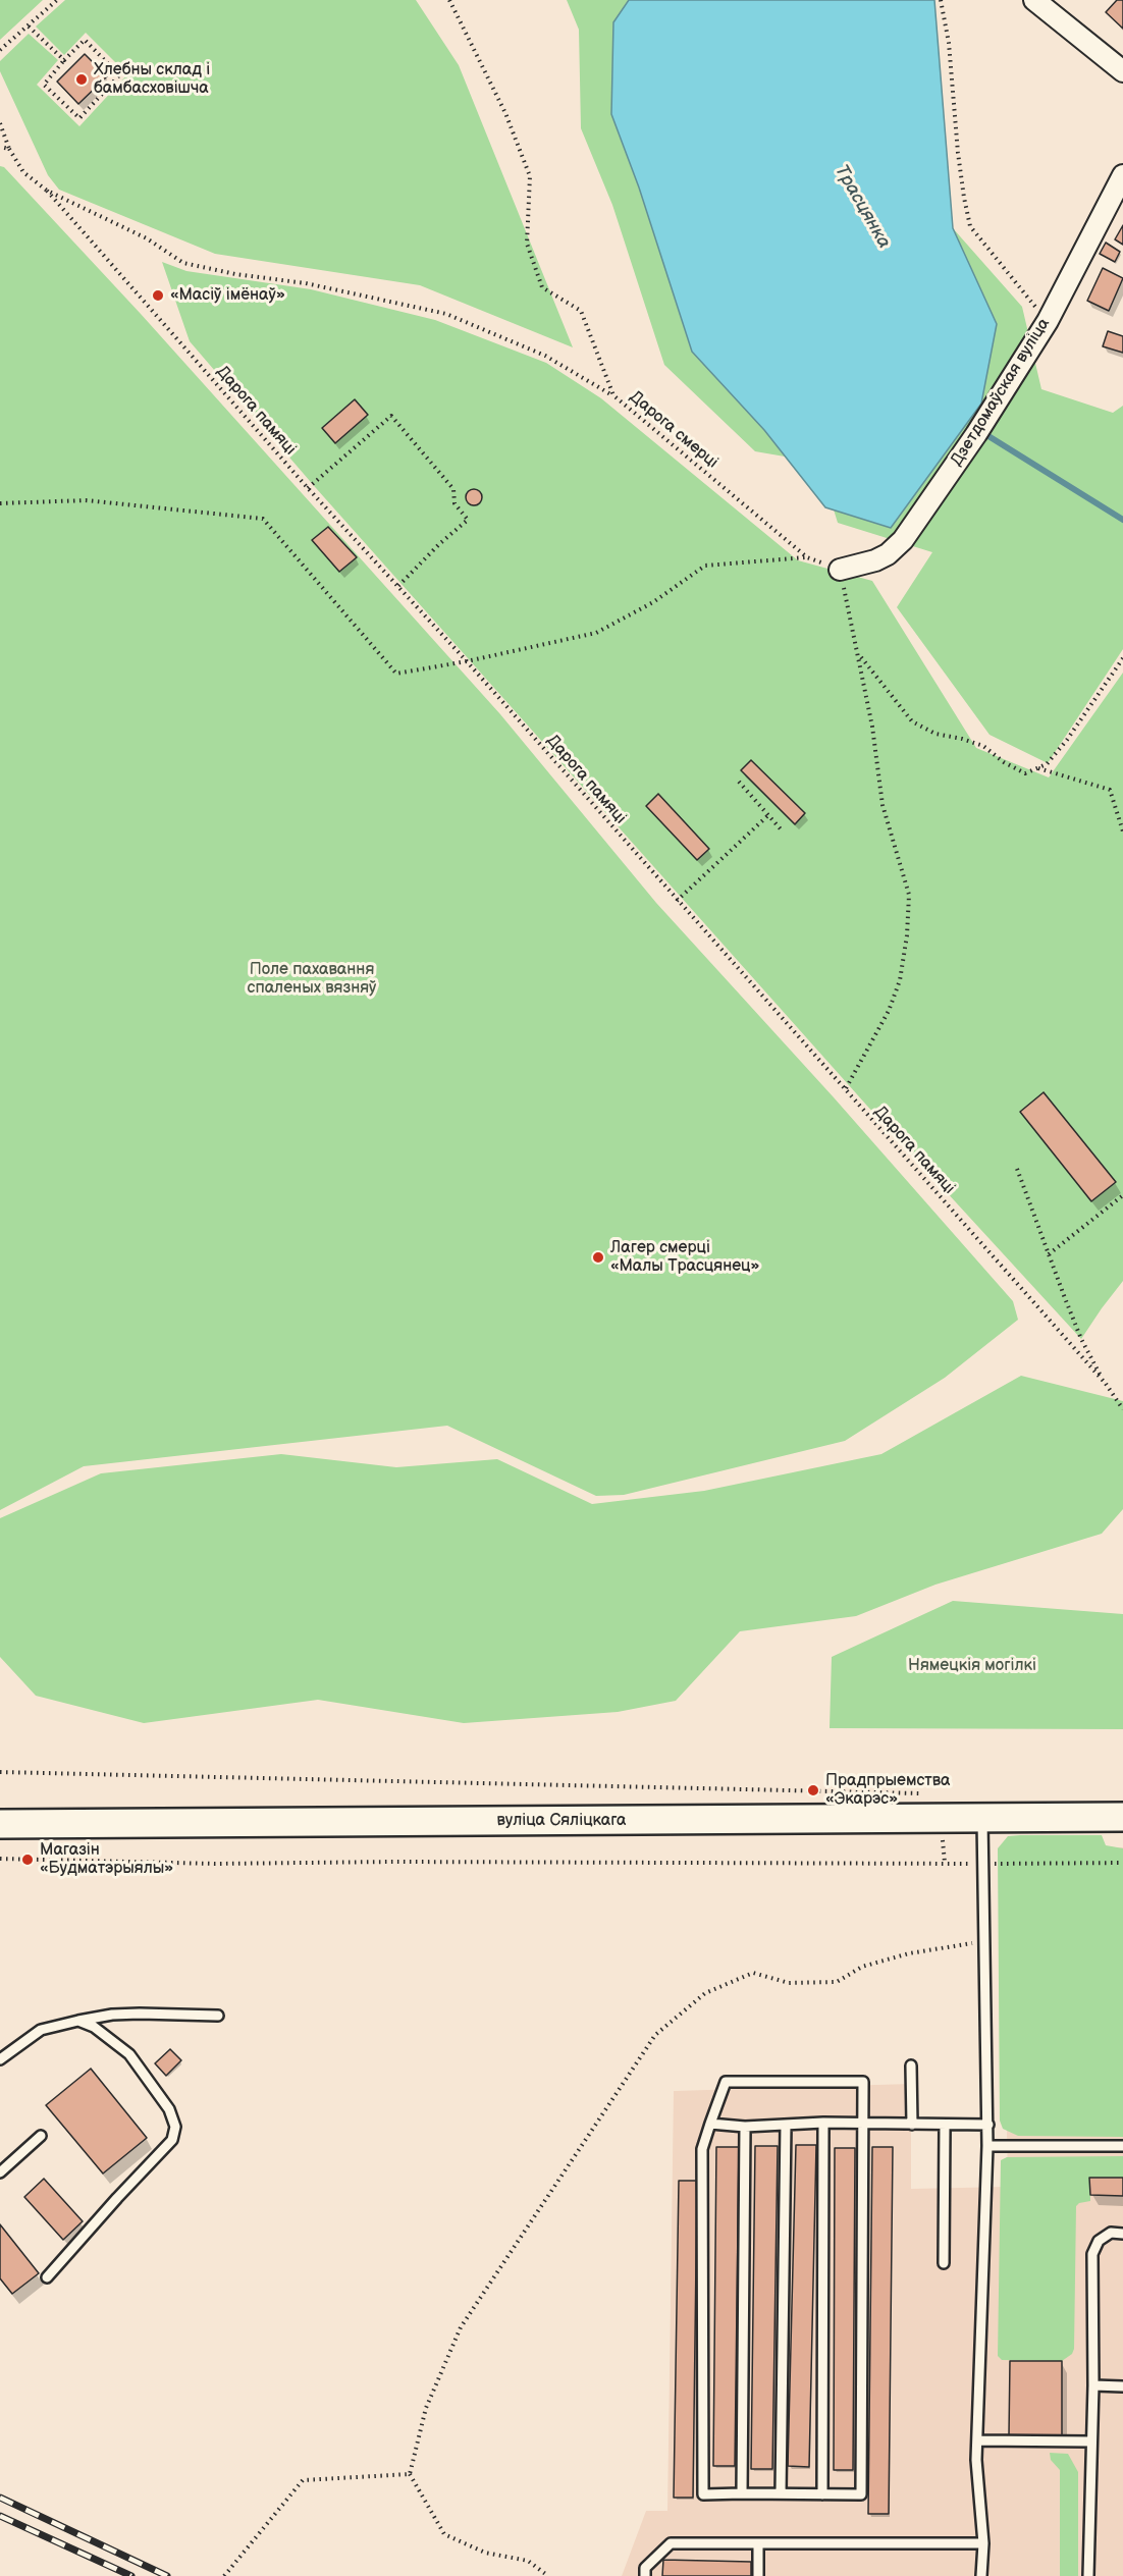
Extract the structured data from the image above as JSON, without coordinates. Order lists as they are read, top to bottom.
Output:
{
  "streets": {
    "main road": ["вуліца Сяліцкага"],
    "street": ["Дзетдомаўская вуліца"],
    "path": ["Дарога памяці", "Дарога смерці"]
  },
  "crossings": [
    ["Дзетдомаўская вуліца", "Дарога смерці"]
  ],
  "water": ["Трасцянка"],
  "parks": ["Поле пахавання спаленых вязняў", "Нямецкія могілкі"],
  "places": [
    "Хлебны склад і бамбасховішча",
    "«Масіў імёнаў»",
    "Лагер смерці «Малы Трасцянец»",
    "Прадпрыемства «Экарэс»",
    "Магазін «Будматэрыялы»"
  ]
}
